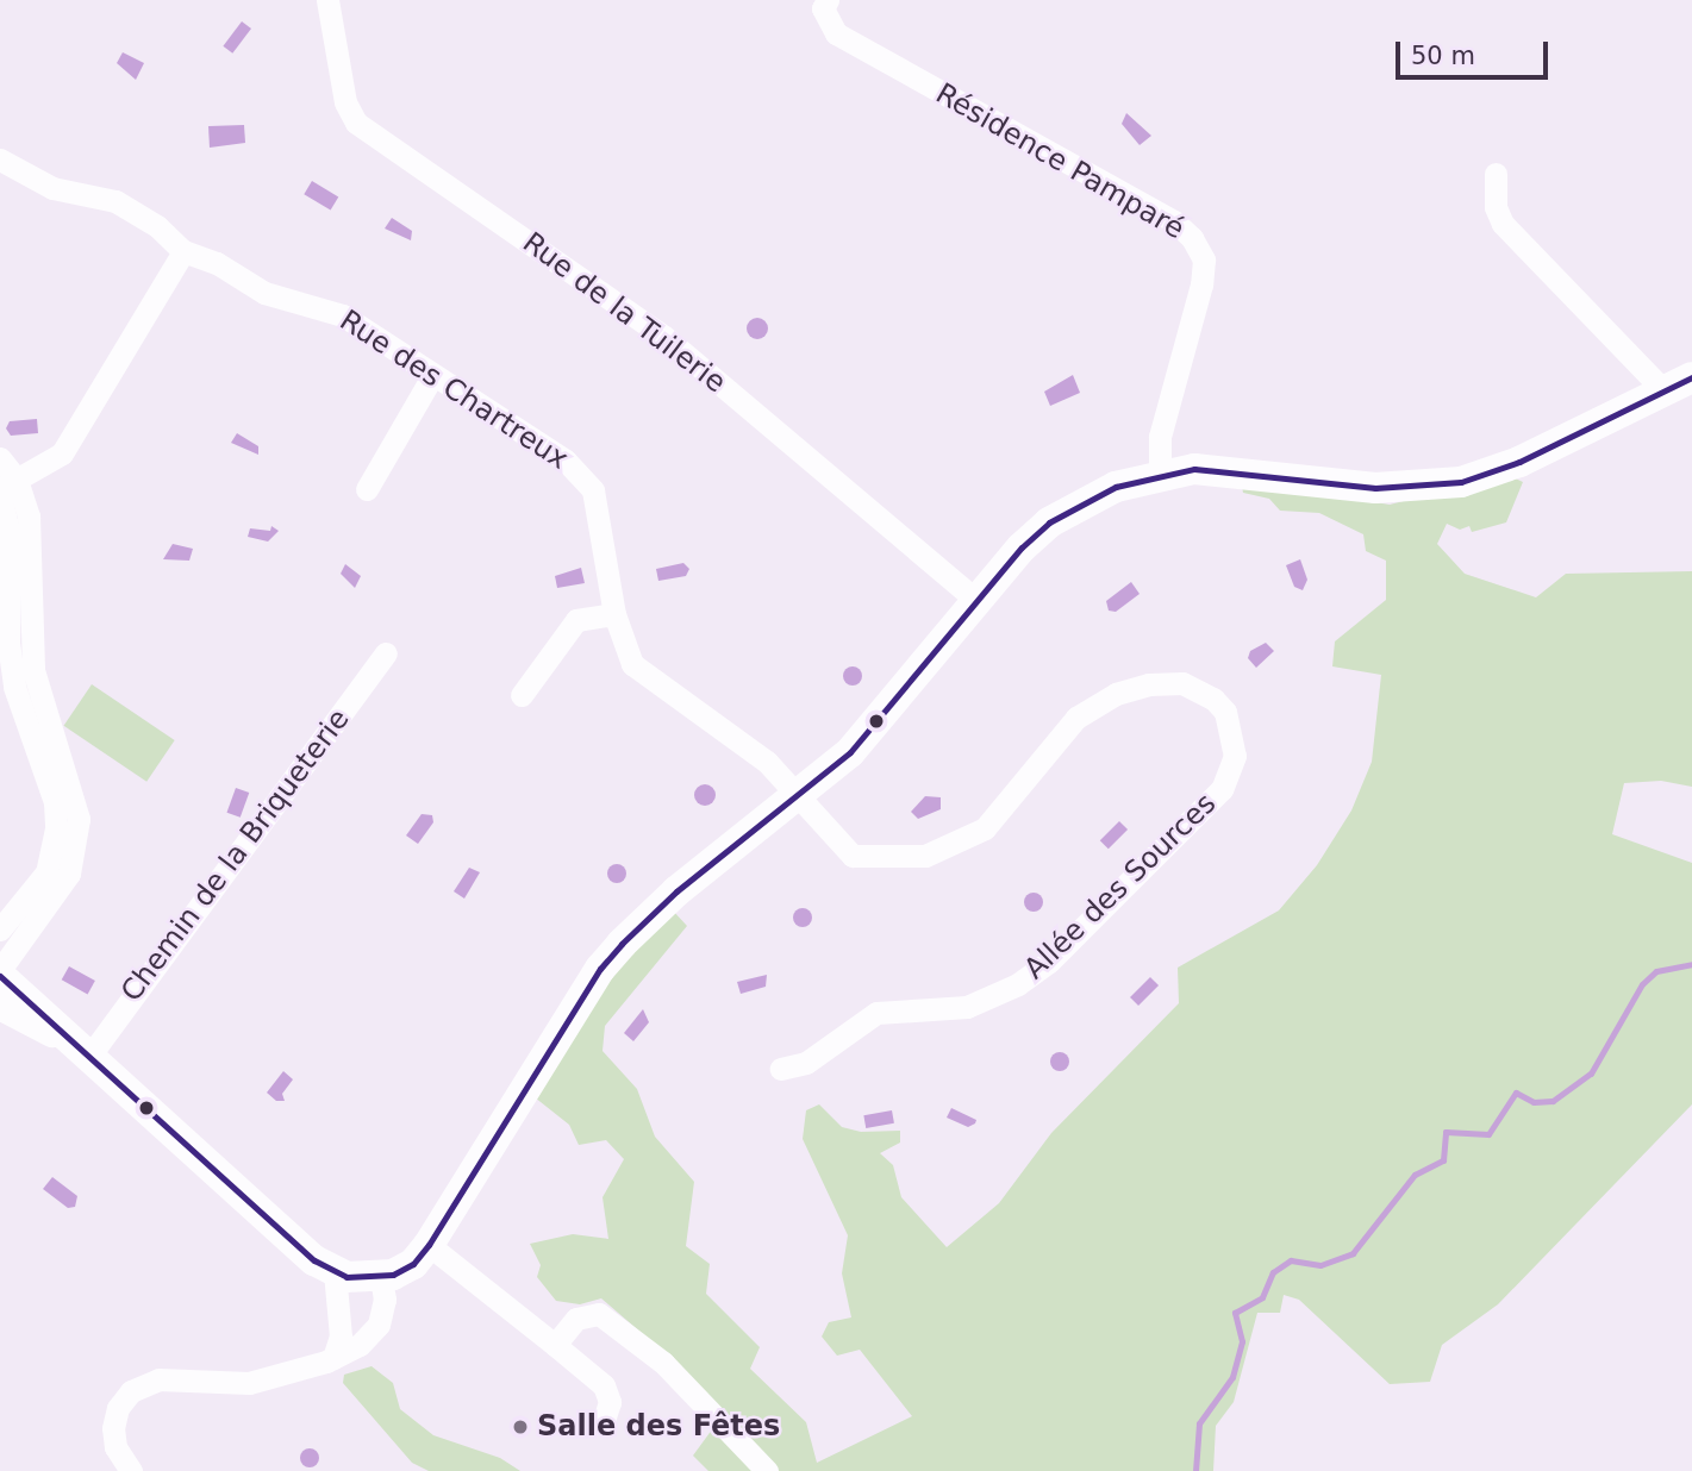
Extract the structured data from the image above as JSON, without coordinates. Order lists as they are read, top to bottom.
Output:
{
  "streets": {
    "street": [
      "Résidence Pamparé",
      "Rue de la Tuilerie",
      "Rue des Chartreux",
      "Chemin de la Briqueterie",
      "Allée des Sources"
    ]
  },
  "crossings": [
    ["Rue des Chartreux", "Allée des Sources"]
  ],
  "places": ["Salle des Fêtes"],
  "scale_bar": "50 m"
}
